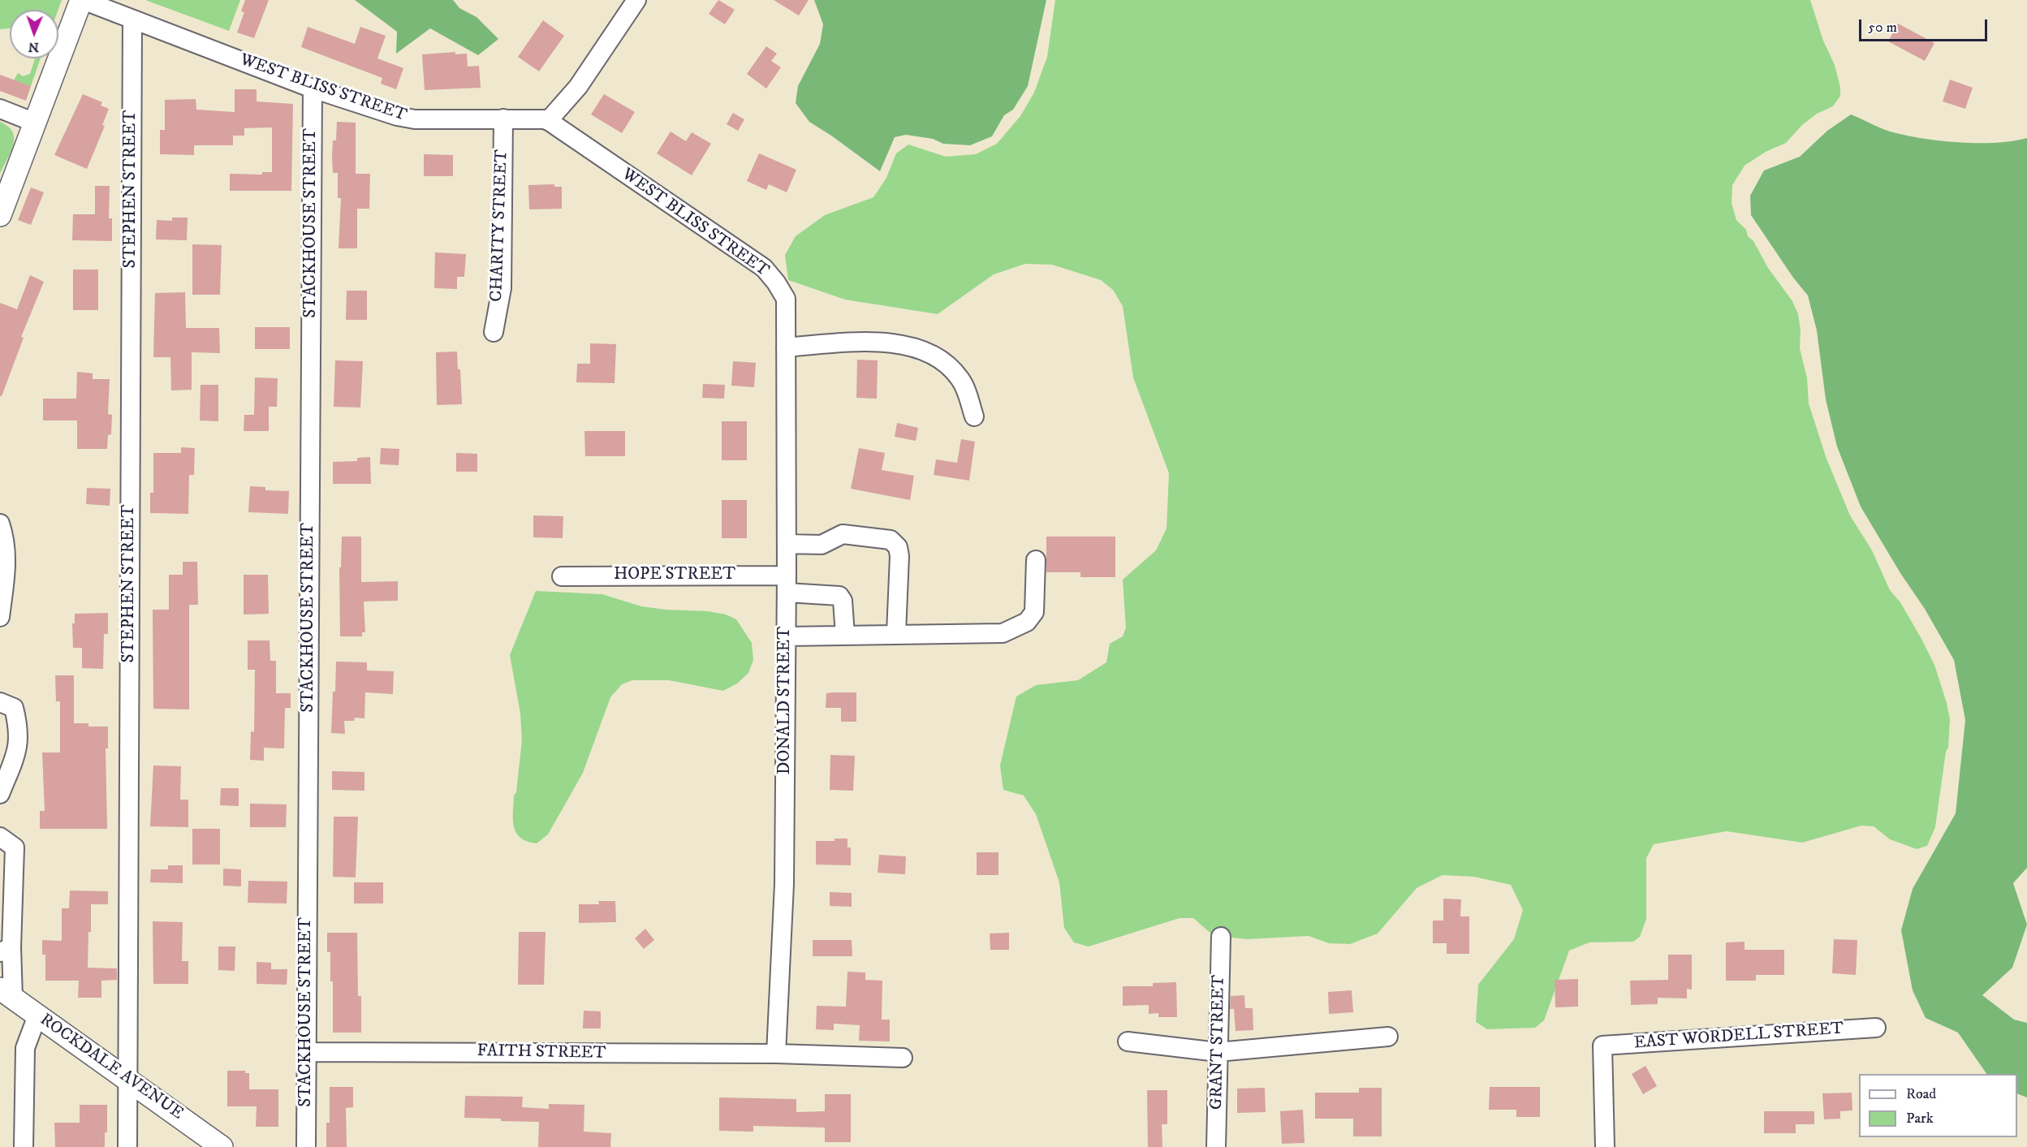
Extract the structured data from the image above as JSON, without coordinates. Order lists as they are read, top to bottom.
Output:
{
  "streets": {
    "main road": ["ROCKDALE AVENUE"],
    "street": [
      "WEST BLISS STREET",
      "STEPHEN STREET",
      "STACKHOUSE STREET",
      "CHARITY STREET",
      "HOPE STREET",
      "DONALD STREET",
      "EAST WORDELL STREET",
      "GRANT STREET",
      "FAITH STREET"
    ]
  },
  "crossings": [
    ["WEST BLISS STREET", "STEPHEN STREET"],
    ["WEST BLISS STREET", "STACKHOUSE STREET"],
    ["WEST BLISS STREET", "CHARITY STREET"],
    ["WEST BLISS STREET", "DONALD STREET"],
    ["STEPHEN STREET", "ROCKDALE AVENUE"],
    ["STACKHOUSE STREET", "FAITH STREET"],
    ["HOPE STREET", "DONALD STREET"],
    ["DONALD STREET", "FAITH STREET"]
  ],
  "legend": ["Road", "Park"],
  "scale_bar": "50 m",
  "north": "bottom"
}
